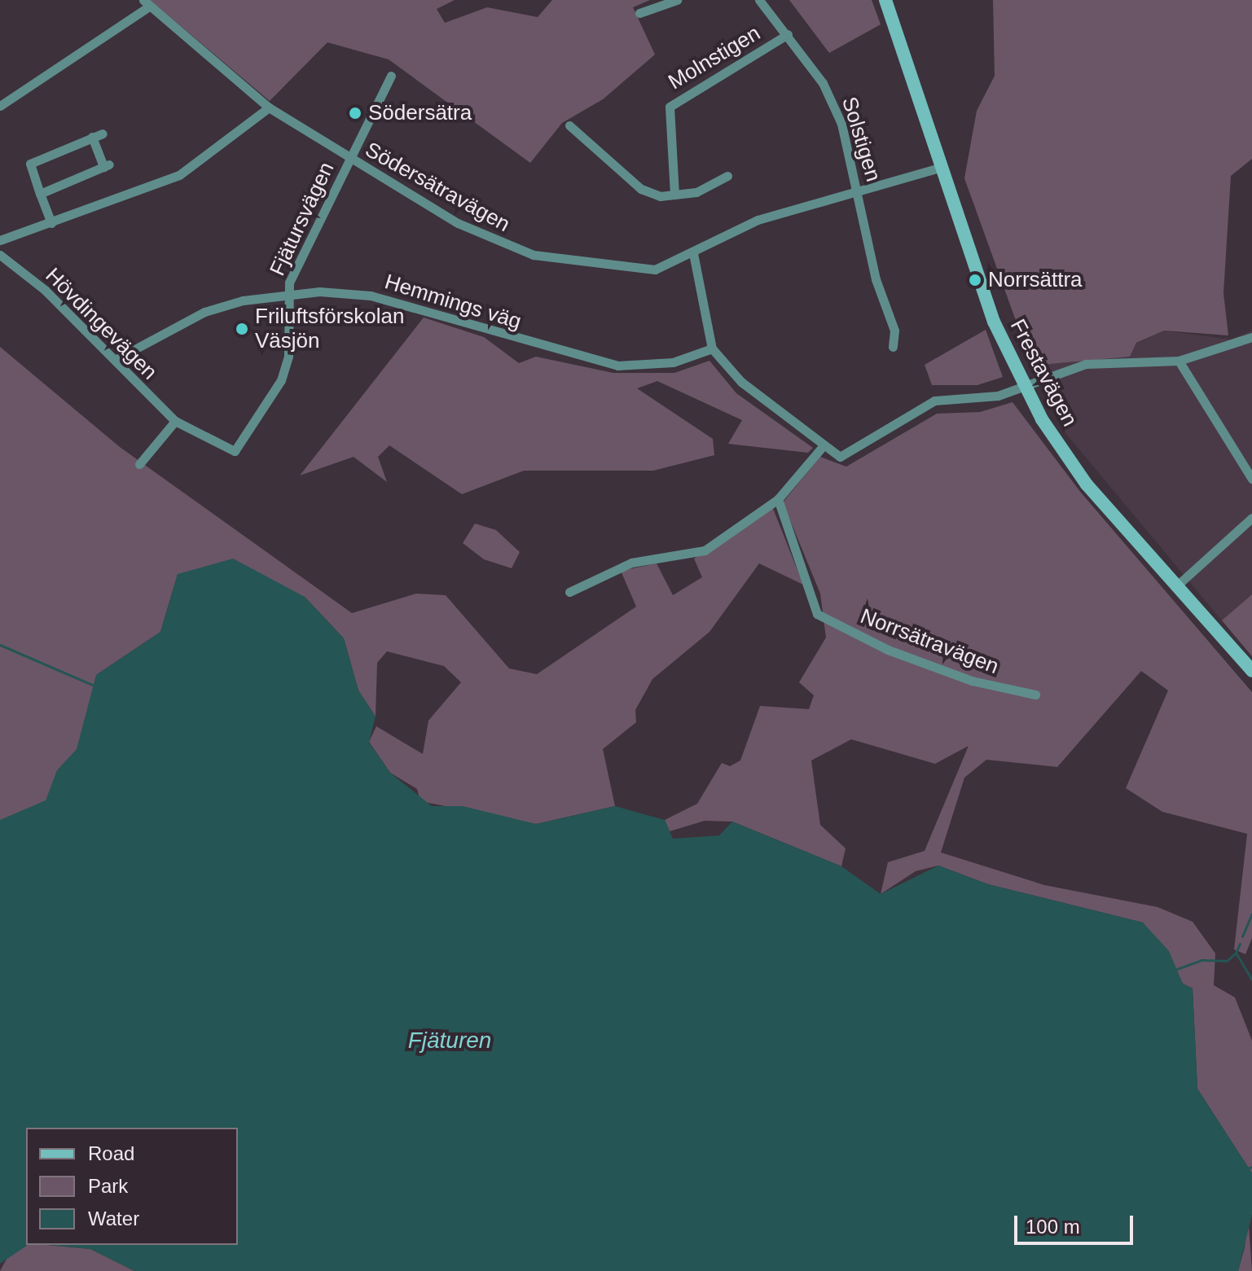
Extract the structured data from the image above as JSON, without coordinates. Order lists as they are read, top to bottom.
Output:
{
  "streets": {
    "street": [
      "Molnstigen",
      "Solstigen",
      "Södersätravägen",
      "Fjätursvägen",
      "Hemmings väg",
      "Hövdingevägen",
      "Frestavägen",
      "Norrsätravägen"
    ]
  },
  "crossings": [
    ["Molnstigen", "Solstigen"],
    ["Solstigen", "Södersätravägen"],
    ["Södersätravägen", "Fjätursvägen"],
    ["Södersätravägen", "Frestavägen"],
    ["Fjätursvägen", "Hemmings väg"],
    ["Fjätursvägen", "Hövdingevägen"],
    ["Hemmings väg", "Hövdingevägen"]
  ],
  "water": ["Fjäturen"],
  "places": ["Södersätra", "Norrsättra", "Friluftsförskolan Väsjön"],
  "legend": ["Road", "Park", "Water"],
  "scale_bar": "100 m"
}
